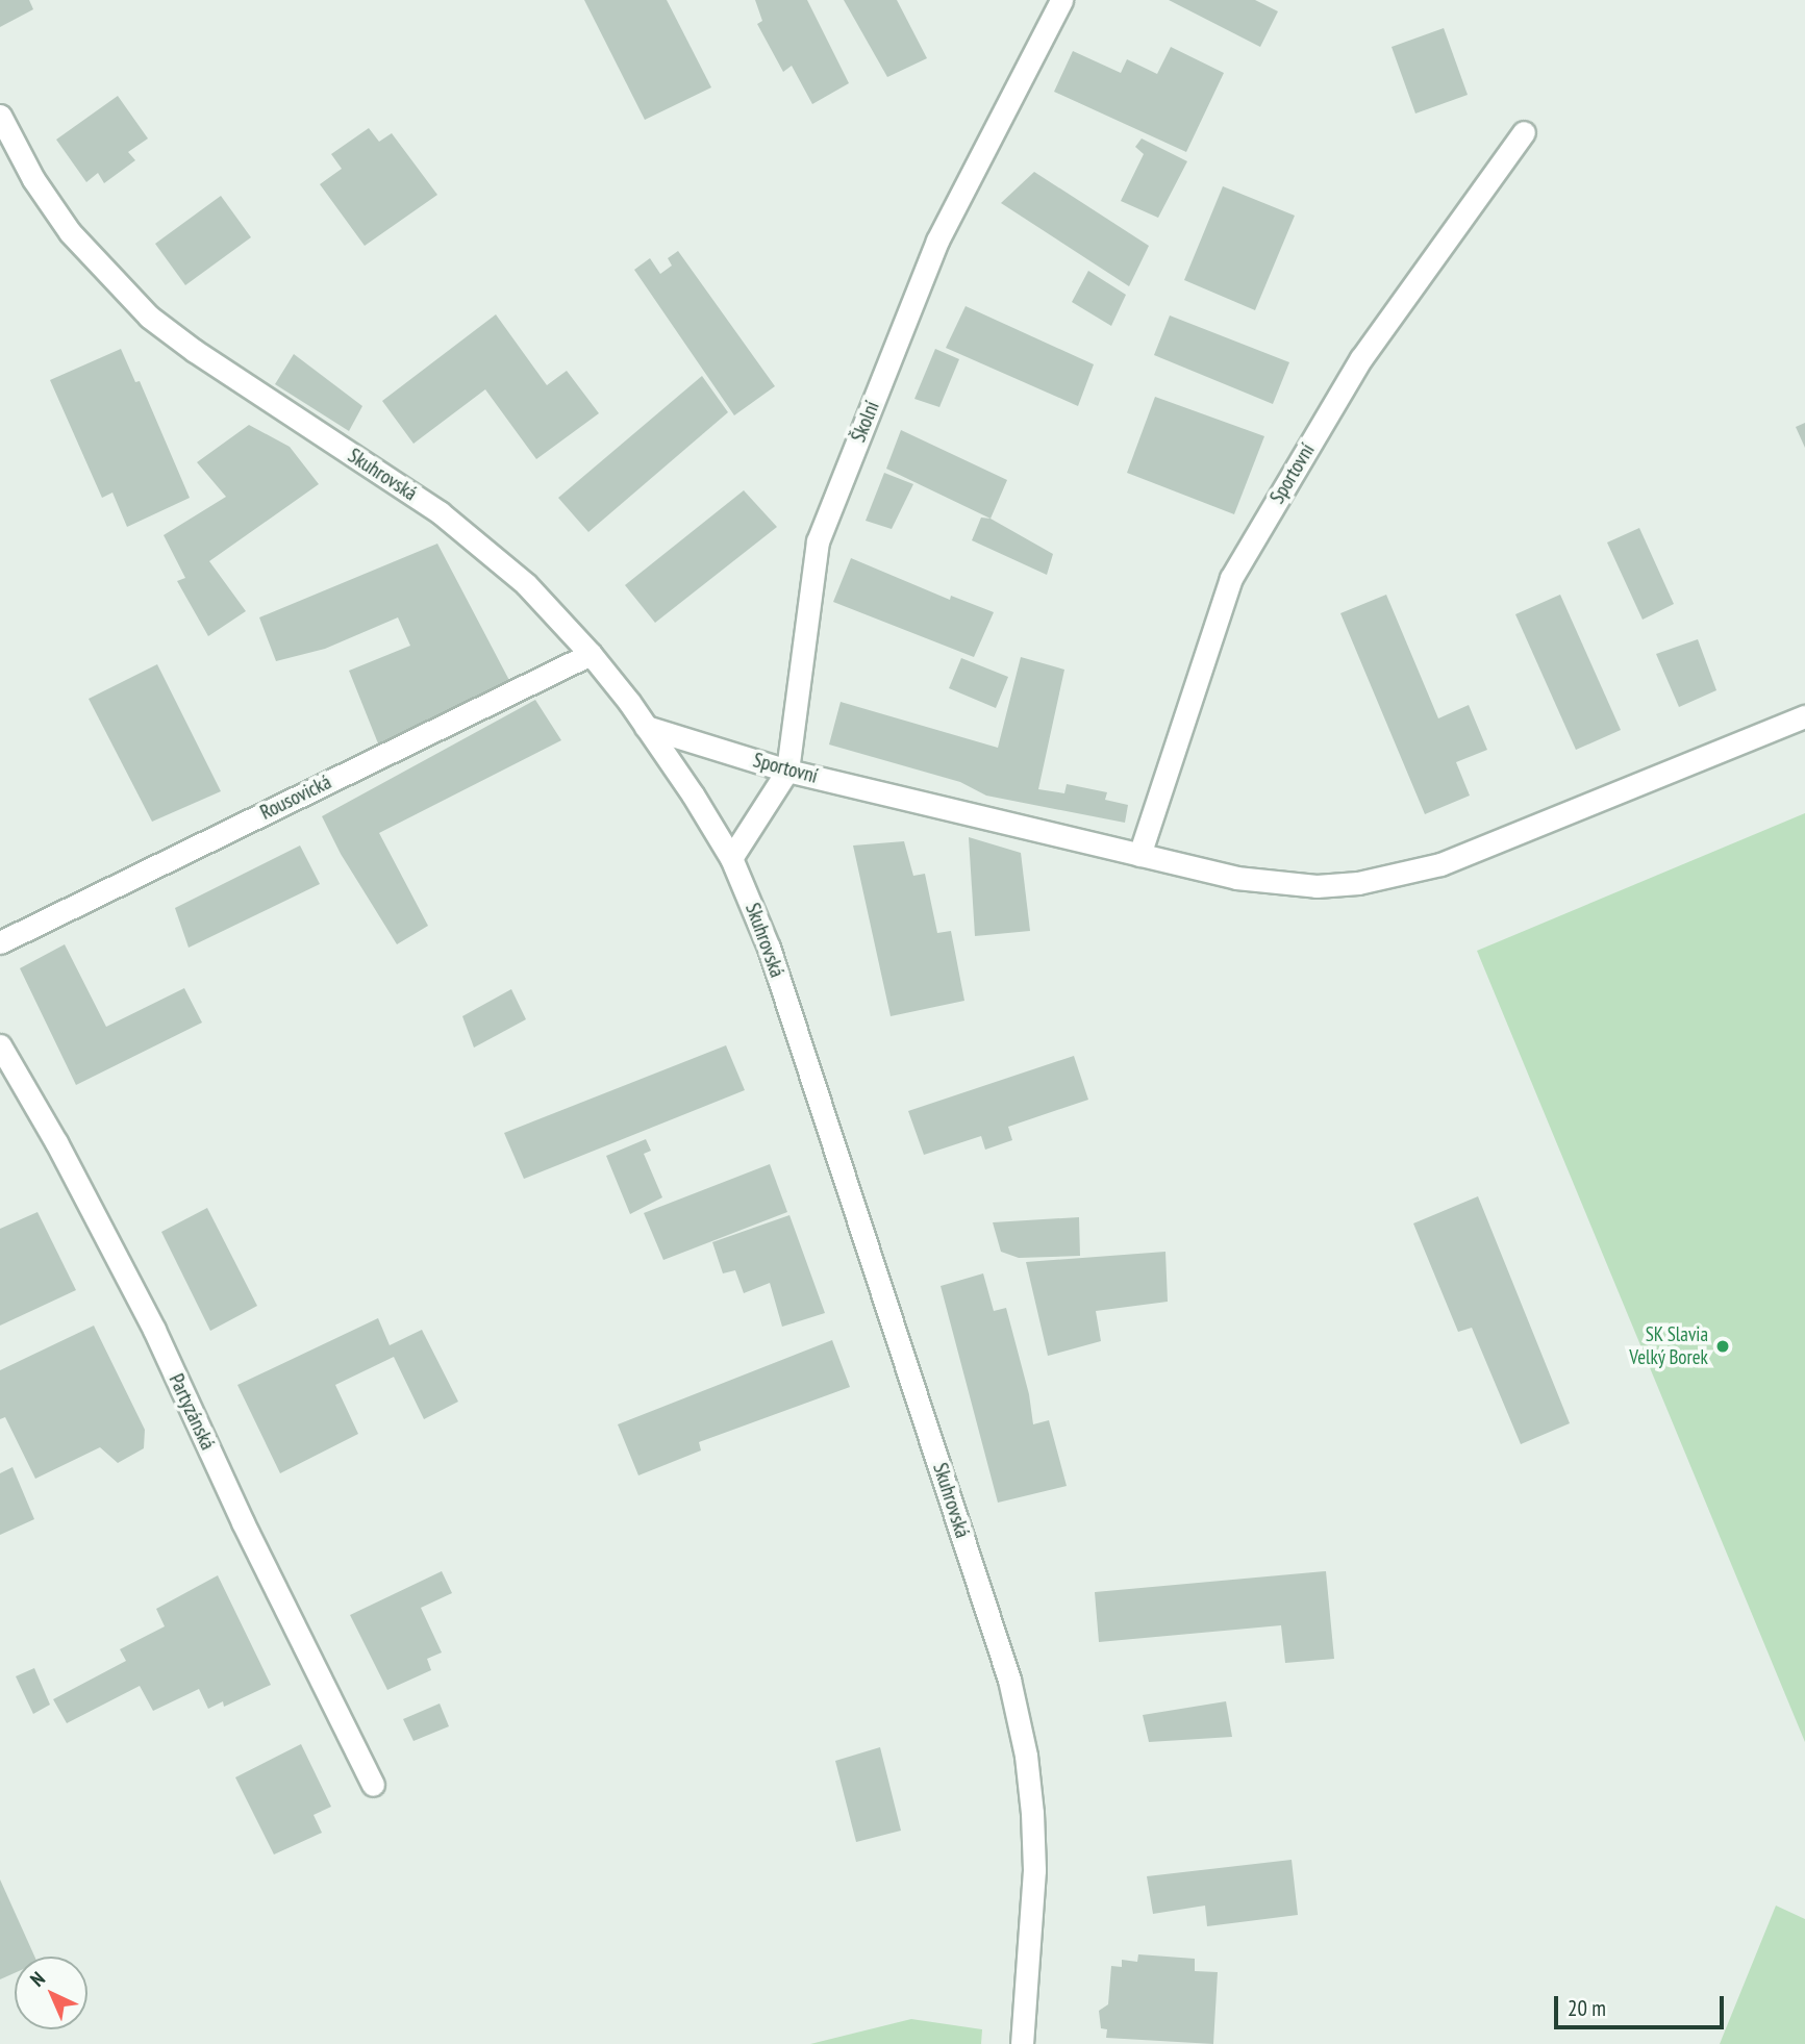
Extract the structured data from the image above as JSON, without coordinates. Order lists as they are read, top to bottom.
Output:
{
  "streets": {
    "street": [
      "Školní",
      "Sportovní",
      "Skuhrovská",
      "Rousovická",
      "Partyzánská"
    ]
  },
  "crossings": [
    ["Školní", "Sportovní"],
    ["Školní", "Skuhrovská"],
    ["Sportovní", "Skuhrovská"],
    ["Skuhrovská", "Rousovická"]
  ],
  "places": ["SK Slavia Velký Borek"],
  "scale_bar": "20 m",
  "north": "top left"
}
